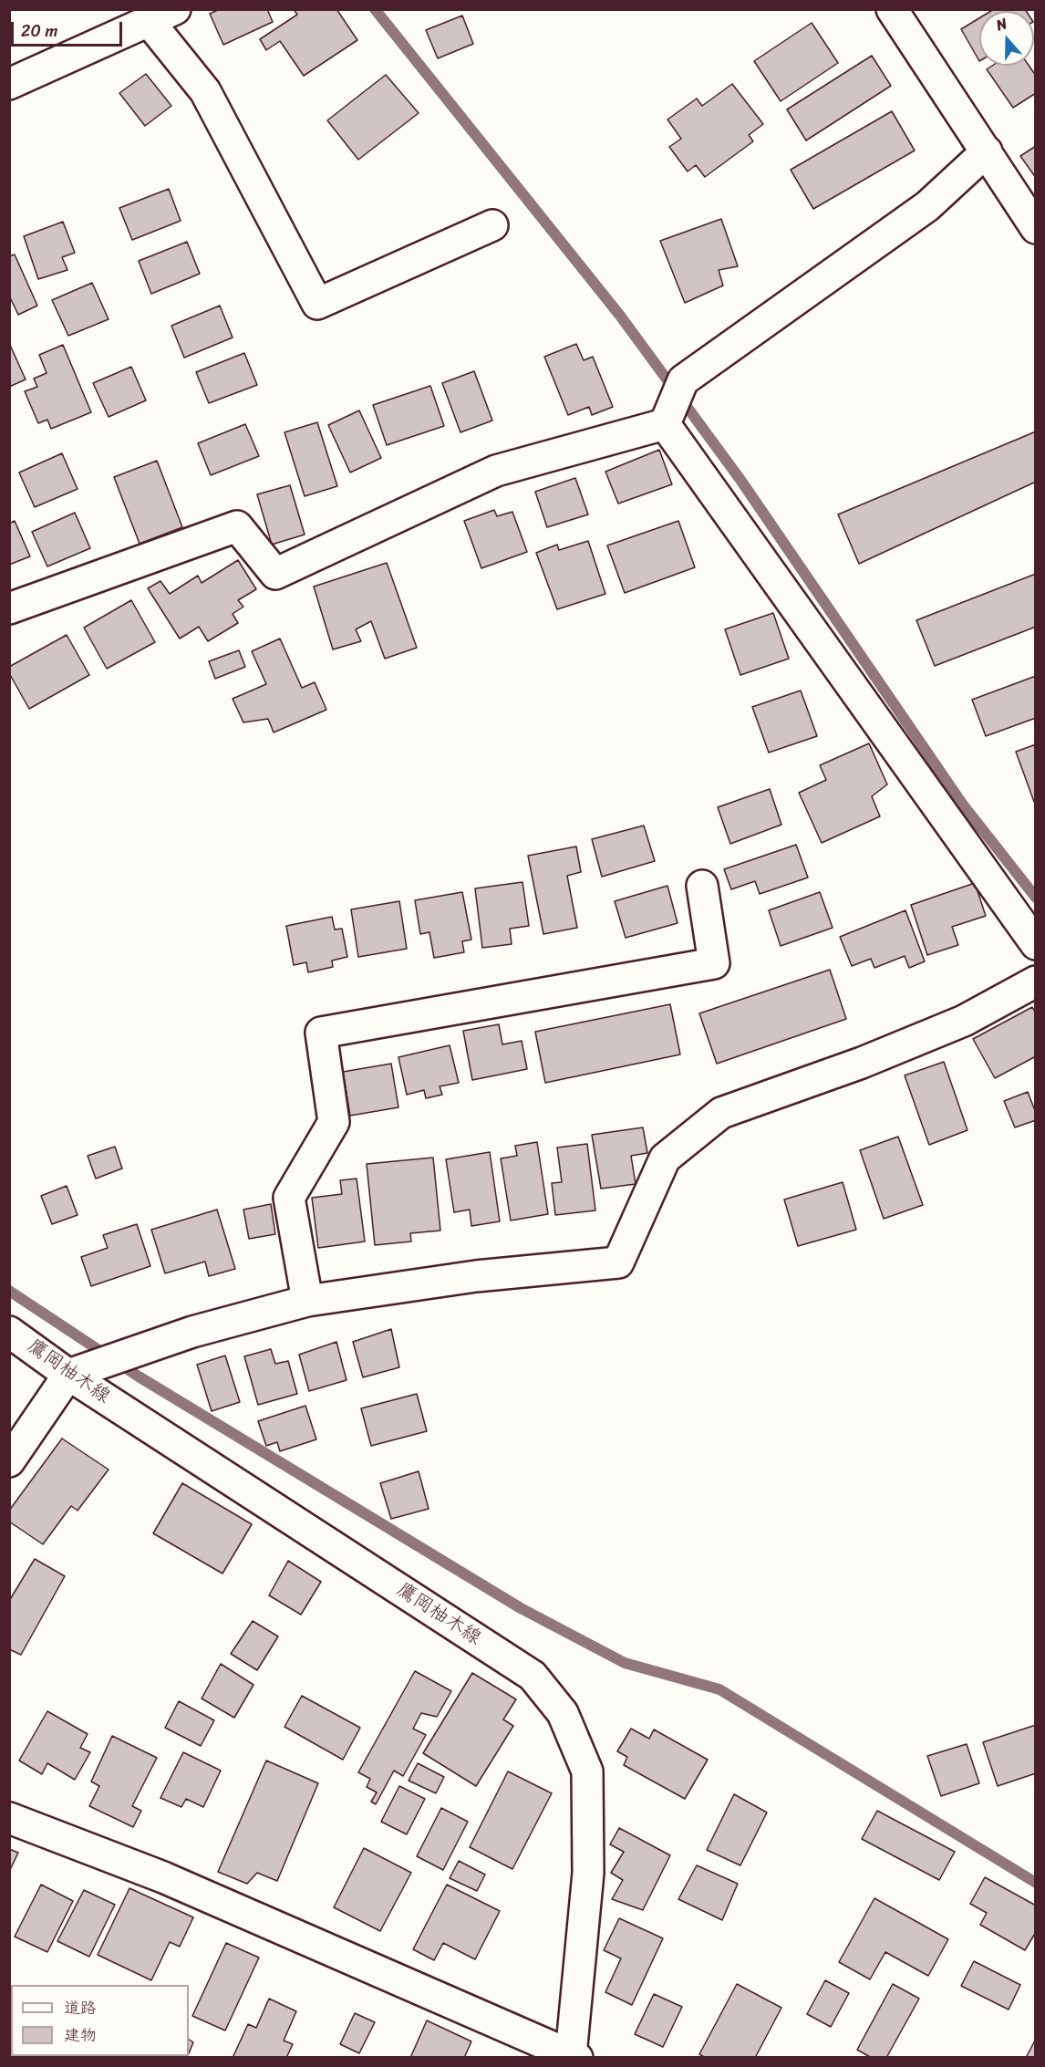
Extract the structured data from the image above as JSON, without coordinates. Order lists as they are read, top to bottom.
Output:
{
  "streets": {
    "street": ["鷹岡柚木線"]
  },
  "legend": ["道路", "建物"],
  "scale_bar": "20 m",
  "north": "top"
}
